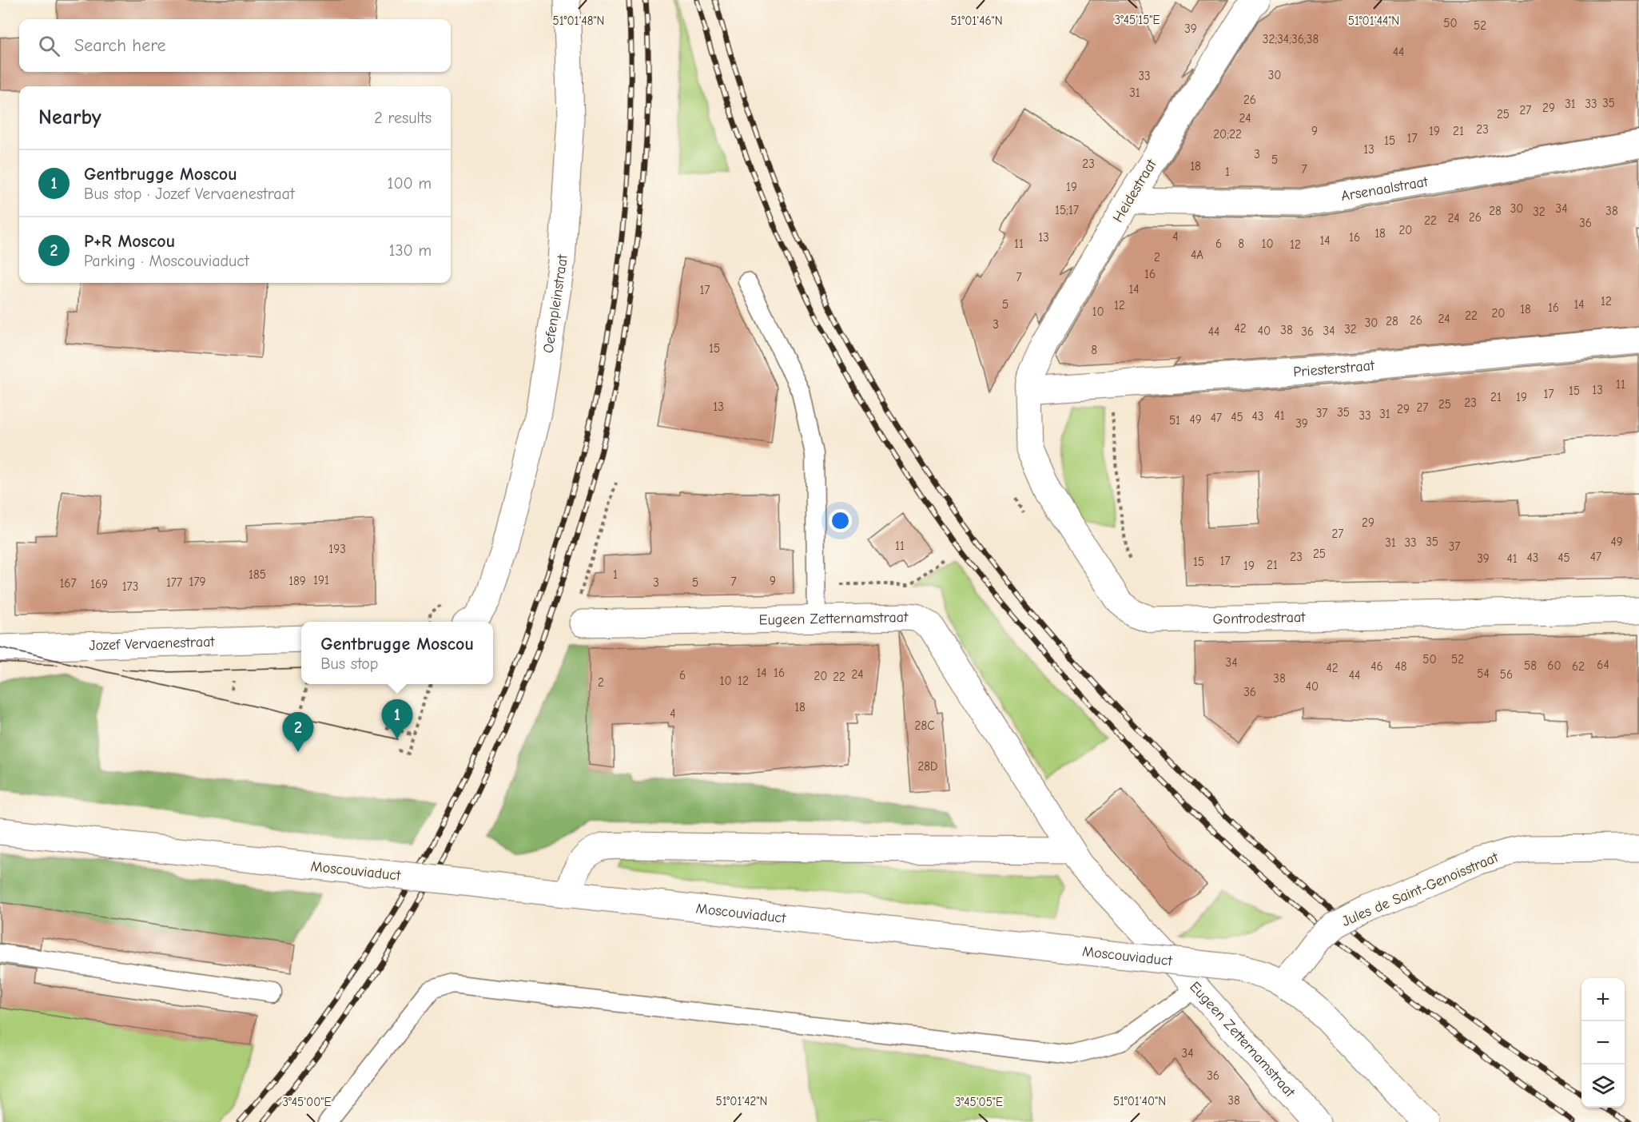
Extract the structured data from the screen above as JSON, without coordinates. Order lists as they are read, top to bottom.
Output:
{
  "streets": {
    "street": [
      "Arsenaalstraat",
      "Heidestraat",
      "Oefenpleinstraat",
      "Priesterstraat",
      "Gontrodestraat",
      "Eugeen Zetternamstraat",
      "Jozef Vervaenestraat",
      "Moscouviaduct",
      "Jules de Saint-Genoisstraat"
    ]
  },
  "crossings": [
    ["Arsenaalstraat", "Heidestraat"],
    ["Heidestraat", "Priesterstraat"],
    ["Heidestraat", "Gontrodestraat"],
    ["Priesterstraat", "Gontrodestraat"],
    ["Moscouviaduct", "Jules de Saint-Genoisstraat"]
  ],
  "house_numbers": [
    "50",
    "52",
    "39",
    "32;34;36;38",
    "44",
    "30",
    "33",
    "31",
    "26",
    "35",
    "31",
    "33",
    "29",
    "27",
    "25",
    "24",
    "23",
    "9",
    "19",
    "21",
    "20;22",
    "17",
    "15",
    "13",
    "3",
    "5",
    "23",
    "18",
    "7",
    "1",
    "19",
    "30",
    "34",
    "15;17",
    "28",
    "38",
    "32",
    "26",
    "24",
    "22",
    "36",
    "20",
    "18",
    "4",
    "13",
    "16",
    "14",
    "11",
    "6",
    "8",
    "10",
    "12",
    "4A",
    "2",
    "16",
    "7",
    "14",
    "17",
    "12",
    "5",
    "14",
    "12",
    "16",
    "18",
    "10",
    "20",
    "22",
    "24",
    "26",
    "28",
    "30",
    "3",
    "42",
    "32",
    "38",
    "40",
    "34",
    "44",
    "36",
    "15",
    "8",
    "11",
    "13",
    "15",
    "17",
    "21",
    "19",
    "23",
    "25",
    "13",
    "27",
    "29",
    "35",
    "37",
    "31",
    "41",
    "33",
    "43",
    "45",
    "47",
    "49",
    "51",
    "39",
    "29",
    "27",
    "35",
    "49",
    "31",
    "33",
    "11",
    "37",
    "193",
    "25",
    "23",
    "47",
    "43",
    "45",
    "39",
    "41",
    "17",
    "15",
    "21",
    "19",
    "185",
    "1",
    "191",
    "189",
    "9",
    "179",
    "7",
    "177",
    "3",
    "5",
    "167",
    "169",
    "173",
    "50",
    "52",
    "34",
    "64",
    "58",
    "60",
    "46",
    "48",
    "62",
    "42",
    "14",
    "16",
    "54",
    "24",
    "56",
    "6",
    "44",
    "20",
    "22",
    "38",
    "10",
    "12",
    "2",
    "40",
    "36",
    "18",
    "4",
    "28C",
    "28D",
    "34",
    "36",
    "38"
  ],
  "page": {
    "search": "Search here",
    "heading": ["Nearby", "2 results"],
    "list": [
      {
        "mark": "1",
        "name": "Gentbrugge Moscou",
        "note": "Bus stop · Jozef Vervaenestraat",
        "value": "100 m"
      },
      {
        "mark": "2",
        "name": "P+R Moscou",
        "note": "Parking · Moscouviaduct",
        "value": "130 m"
      }
    ],
    "popup": ["Gentbrugge Moscou", "Bus stop"],
    "pins": ["1", "2"],
    "map_buttons": ["+", "−"]
  },
  "coordinates": [
    "3°45'15\"E",
    "51°01'48\"N",
    "51°01'46\"N",
    "51°01'44\"N",
    "51°01'42\"N",
    "51°01'40\"N",
    "3°45'00\"E",
    "3°45'05\"E"
  ]
}
